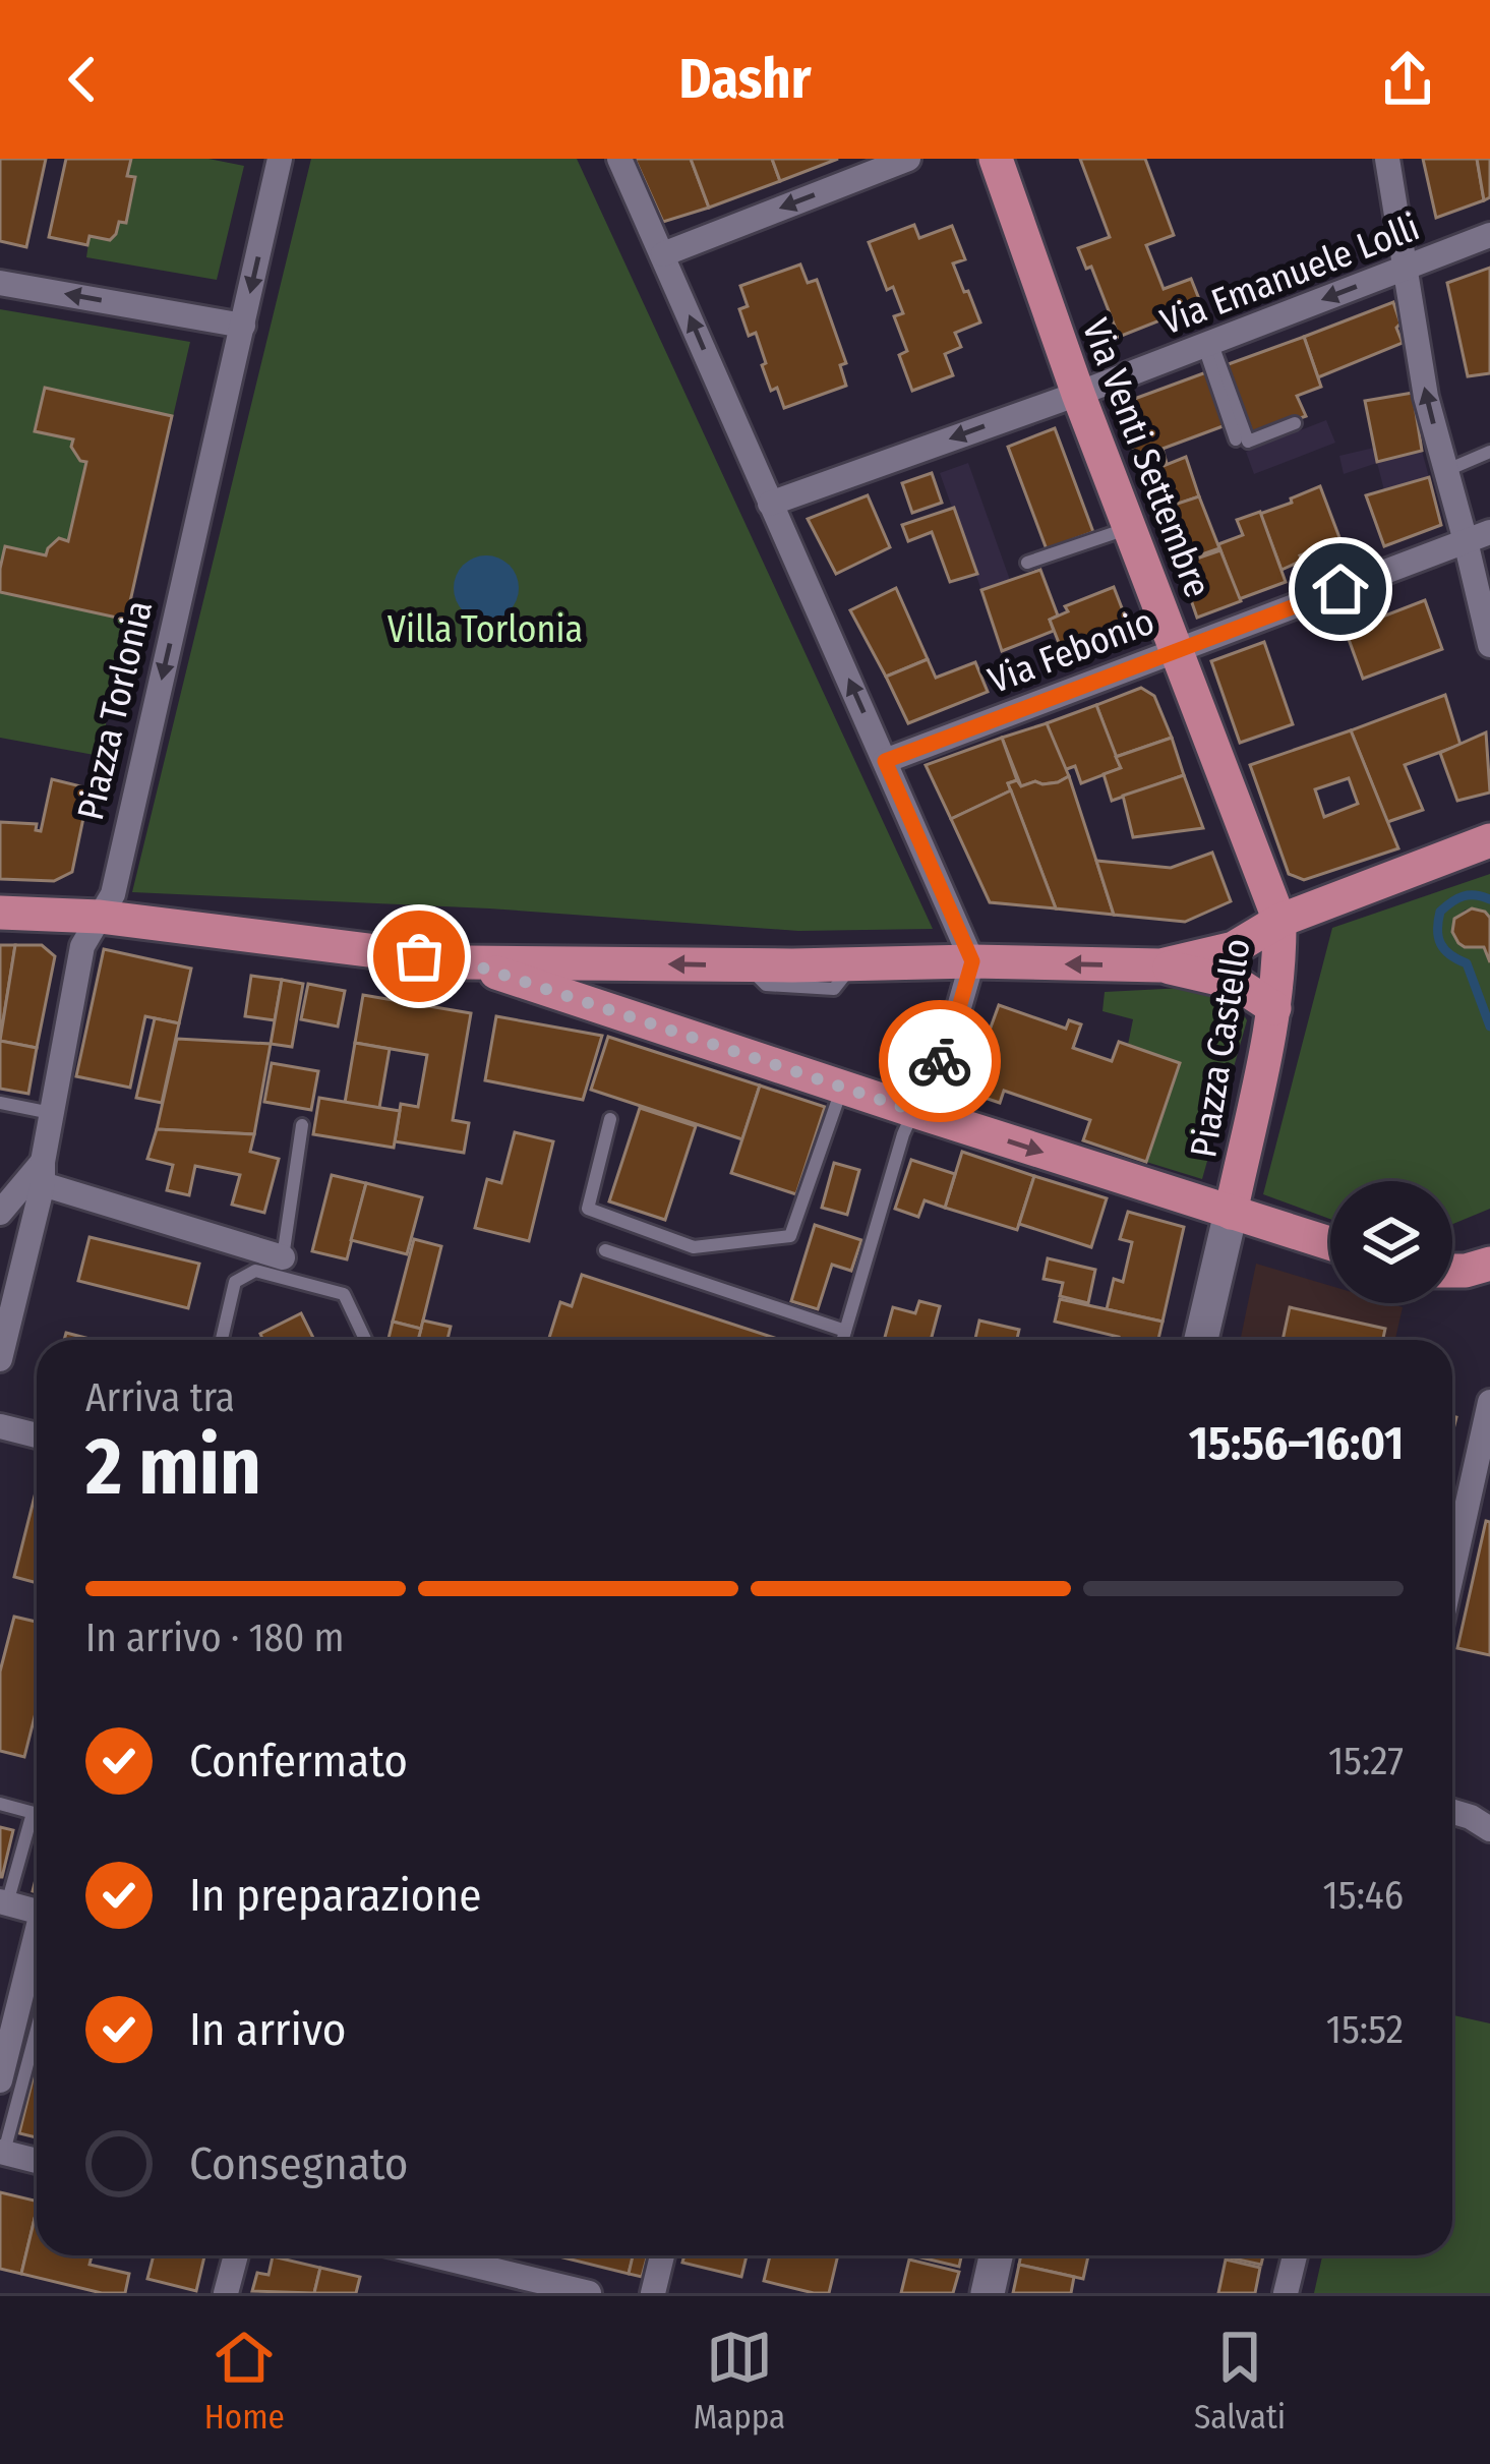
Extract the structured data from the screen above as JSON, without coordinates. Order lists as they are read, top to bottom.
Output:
{
  "streets": {
    "main road": ["Via Venti Settembre", "Piazza Castello"],
    "street": ["Via Emanuele Lolli", "Via Febonio", "Piazza Torlonia"]
  },
  "crossings": [
    ["Via Emanuele Lolli", "Via Venti Settembre"],
    ["Via Venti Settembre", "Via Febonio"],
    ["Via Venti Settembre", "Piazza Castello"]
  ],
  "one_way": ["Via Emanuele Lolli", "Piazza Torlonia"],
  "parks": ["Villa Torlonia"],
  "page": {
    "header": "Dashr",
    "heading": ["2 min", "Arriva tra", "15:56–16:01"],
    "bar": "In arrivo · 180 m",
    "list": [
      ["Confermato", "15:27"],
      ["In preparazione", "15:46"],
      ["In arrivo", "15:52"],
      "Consegnato"
    ],
    "tabs": ["Home", "Mappa", "Salvati"]
  }
}
